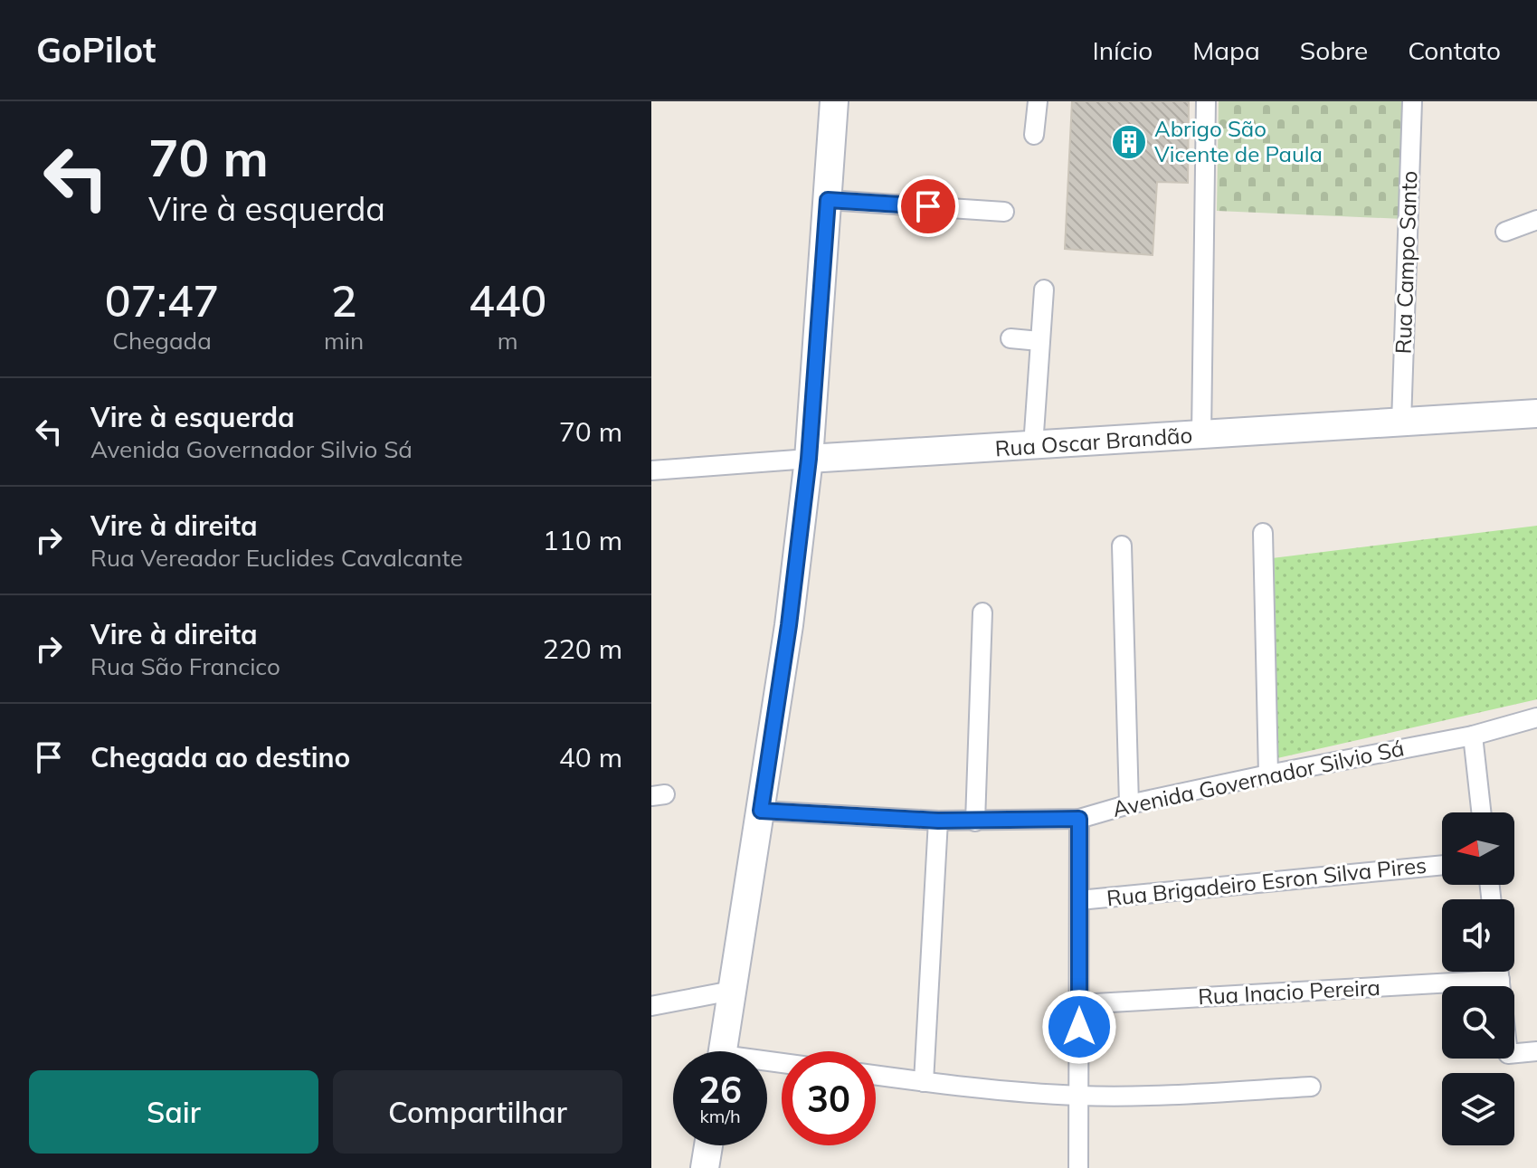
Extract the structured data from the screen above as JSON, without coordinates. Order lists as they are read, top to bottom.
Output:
{
  "streets": {
    "street": [
      "Rua Campo Santo",
      "Rua Oscar Brandão",
      "Avenida Governador Silvio Sá",
      "Rua Brigadeiro Esron Silva Pires",
      "Rua Inacio Pereira"
    ]
  },
  "crossings": [
    ["Rua Campo Santo", "Rua Oscar Brandão"]
  ],
  "places": {
    "building": ["Abrigo São Vicente de Paula"]
  },
  "north": "left",
  "page": {
    "header": "GoPilot",
    "nav": [
      "Início",
      "Mapa",
      "Sobre",
      "Contato"
    ],
    "turn": ["70 m", "Vire à esquerda"],
    "eta": [
      "07:47",
      "Chegada",
      "2",
      "min",
      "440",
      "m"
    ],
    "list": [
      {
        "name": "Vire à esquerda",
        "note": "Avenida Governador Silvio Sá",
        "value": "70 m"
      },
      {
        "name": "Vire à direita",
        "note": "Rua Vereador Euclides Cavalcante",
        "value": "110 m"
      },
      {
        "name": "Vire à direita",
        "note": "Rua São Francico",
        "value": "220 m"
      },
      {
        "name": "Chegada ao destino",
        "value": "40 m"
      }
    ],
    "speed": "26 km/h",
    "limit": "30",
    "buttons": ["Sair", "Compartilhar"]
  }
}
